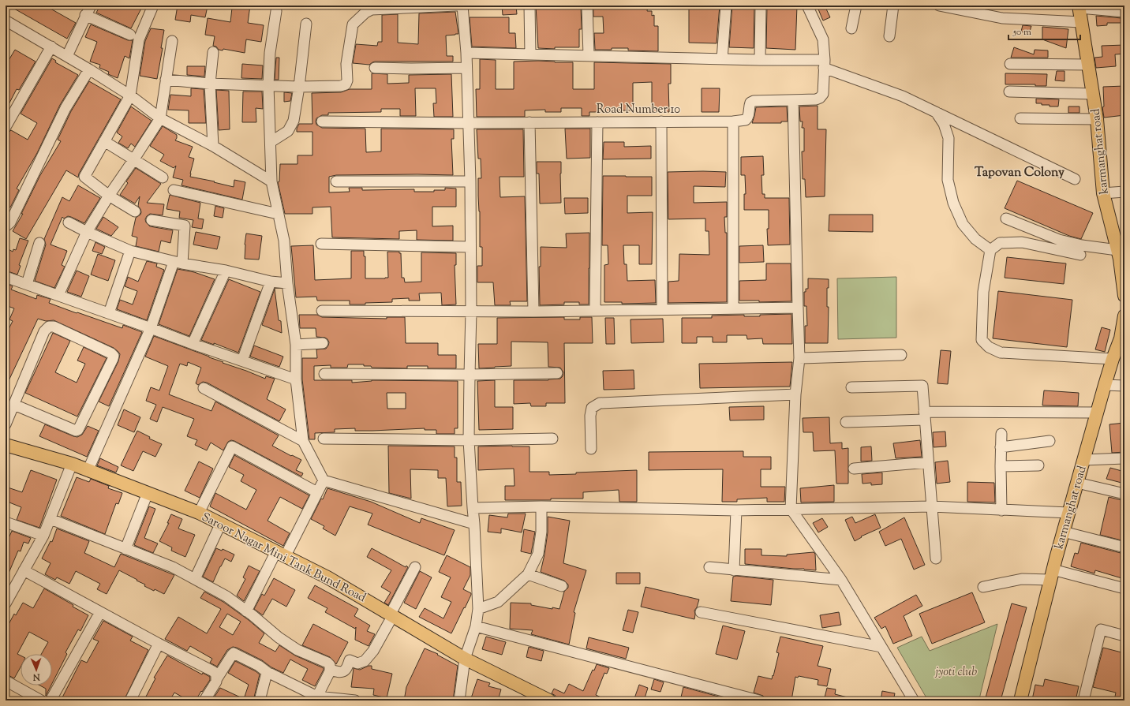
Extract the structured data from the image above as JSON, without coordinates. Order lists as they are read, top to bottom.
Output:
{
  "streets": {
    "main road": ["karmanghat road", "Saroor Nagar Mini Tank Bund Road"],
    "street": ["Road Number 10"]
  },
  "districts": ["Tapovan Colony"],
  "parks": ["jyoti club"],
  "scale_bar": "50 m",
  "north": "bottom"
}
